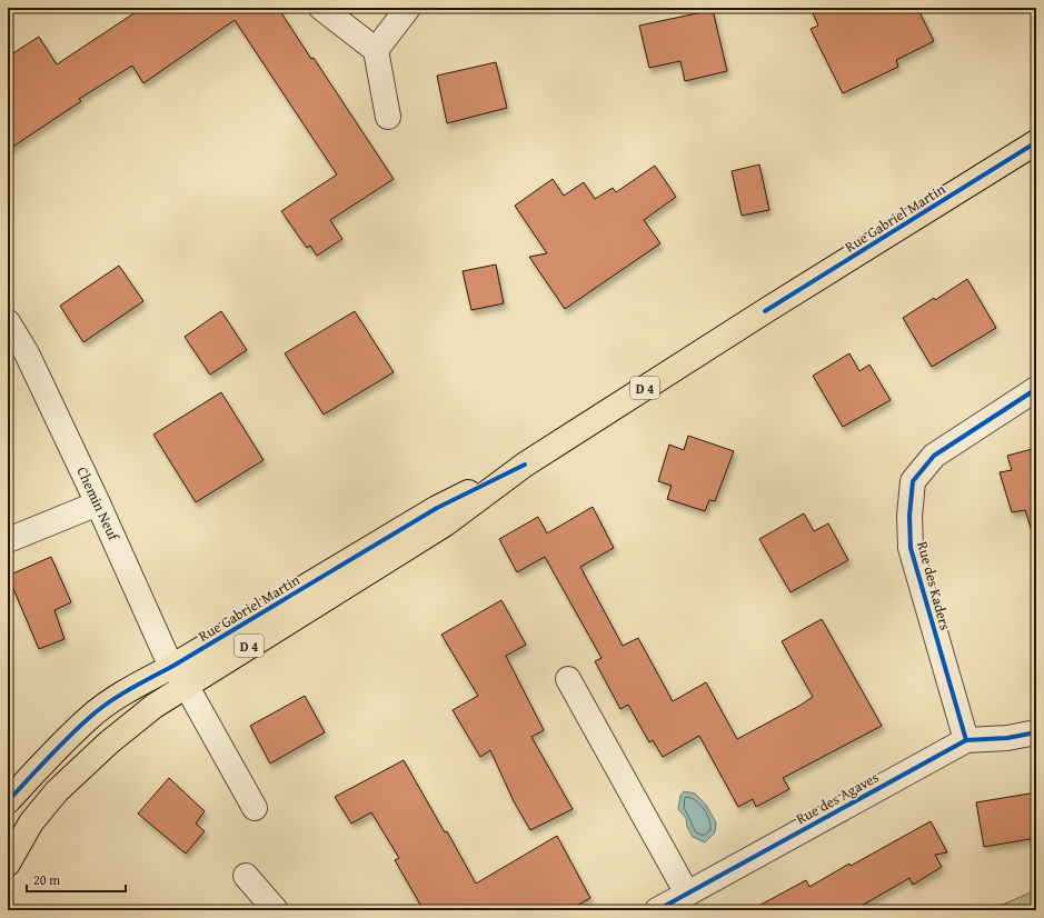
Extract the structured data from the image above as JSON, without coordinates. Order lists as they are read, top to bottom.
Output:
{
  "streets": {
    "main road": ["Rue Gabriel Martin", "D 4"],
    "street": ["Chemin Neuf", "Rue des Kaders", "Rue des Agaves"]
  },
  "crossings": [
    ["Rue Gabriel Martin", "Chemin Neuf"],
    ["Rue des Kaders", "Rue des Agaves"]
  ],
  "scale_bar": "20 m"
}
